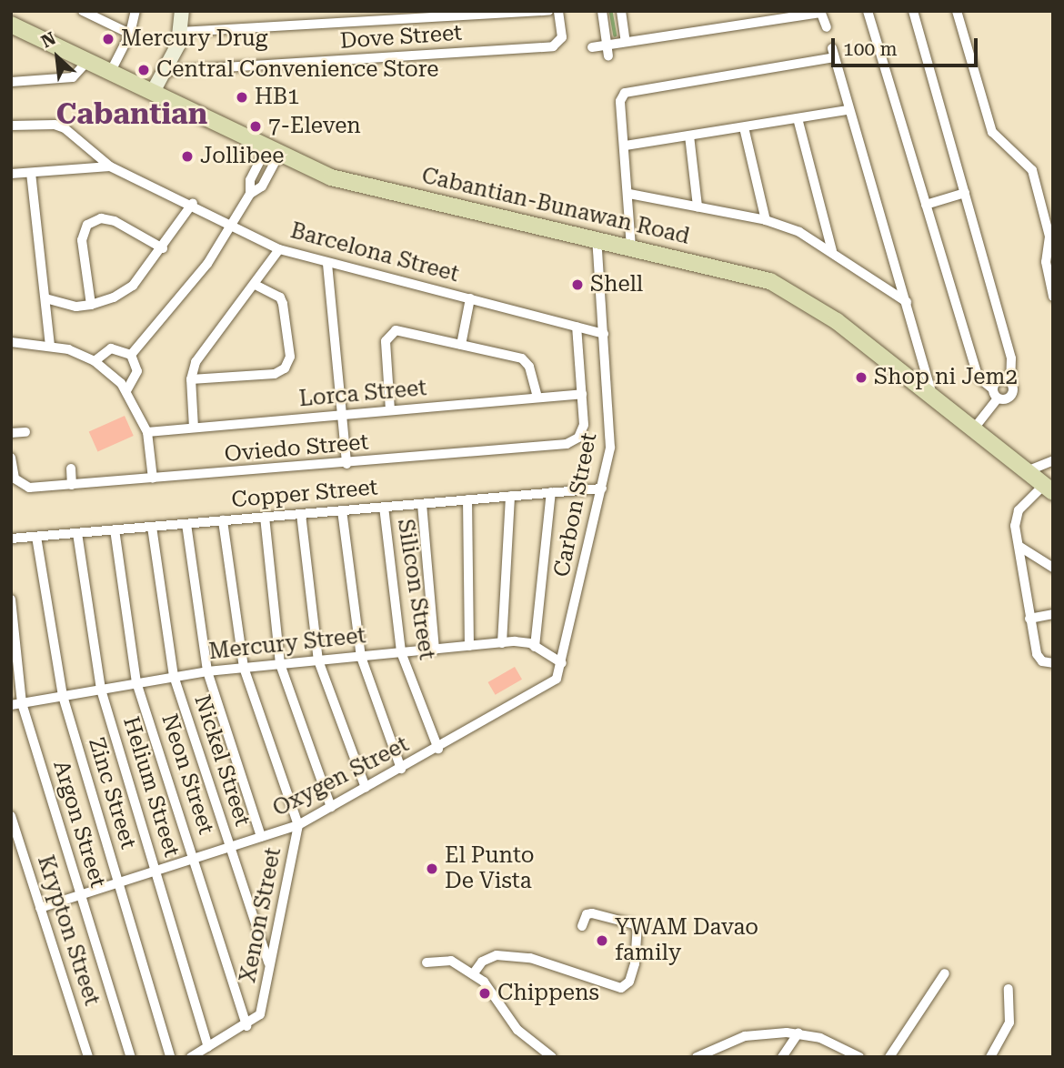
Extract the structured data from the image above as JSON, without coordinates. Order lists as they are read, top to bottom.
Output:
{
  "streets": {
    "main road": ["Cabantian-Bunawan Road"],
    "street": [
      "Dove Street",
      "Barcelona Street",
      "Lorca Street",
      "Oviedo Street",
      "Copper Street",
      "Carbon Street",
      "Silicon Street",
      "Mercury Street",
      "Nickel Street",
      "Neon Street",
      "Oxygen Street",
      "Helium Street",
      "Zinc Street",
      "Argon Street",
      "Xenon Street",
      "Krypton Street"
    ]
  },
  "crossings": [
    ["Cabantian-Bunawan Road", "Carbon Street"],
    ["Barcelona Street", "Carbon Street"],
    ["Lorca Street", "Oviedo Street"],
    ["Copper Street", "Carbon Street"],
    ["Copper Street", "Silicon Street"],
    ["Copper Street", "Nickel Street"],
    ["Copper Street", "Neon Street"],
    ["Copper Street", "Helium Street"],
    ["Copper Street", "Zinc Street"],
    ["Copper Street", "Xenon Street"],
    ["Carbon Street", "Mercury Street"],
    ["Carbon Street", "Oxygen Street"],
    ["Silicon Street", "Mercury Street"],
    ["Silicon Street", "Oxygen Street"],
    ["Mercury Street", "Nickel Street"],
    ["Mercury Street", "Neon Street"],
    ["Mercury Street", "Oxygen Street"],
    ["Mercury Street", "Helium Street"],
    ["Mercury Street", "Zinc Street"],
    ["Mercury Street", "Argon Street"],
    ["Mercury Street", "Xenon Street"],
    ["Nickel Street", "Oxygen Street"],
    ["Nickel Street", "Xenon Street"],
    ["Neon Street", "Oxygen Street"],
    ["Neon Street", "Xenon Street"],
    ["Oxygen Street", "Helium Street"],
    ["Oxygen Street", "Zinc Street"],
    ["Oxygen Street", "Argon Street"],
    ["Oxygen Street", "Xenon Street"],
    ["Oxygen Street", "Krypton Street"]
  ],
  "districts": ["Cabantian"],
  "places": [
    "Mercury Drug",
    "Central Convenience Store",
    "HB1",
    "7-Eleven",
    "Jollibee",
    "Shell",
    "Shop ni Jem2",
    "El Punto De Vista",
    "YWAM Davao family",
    "Chippens"
  ],
  "scale_bar": "100 m",
  "north": "top left"
}
